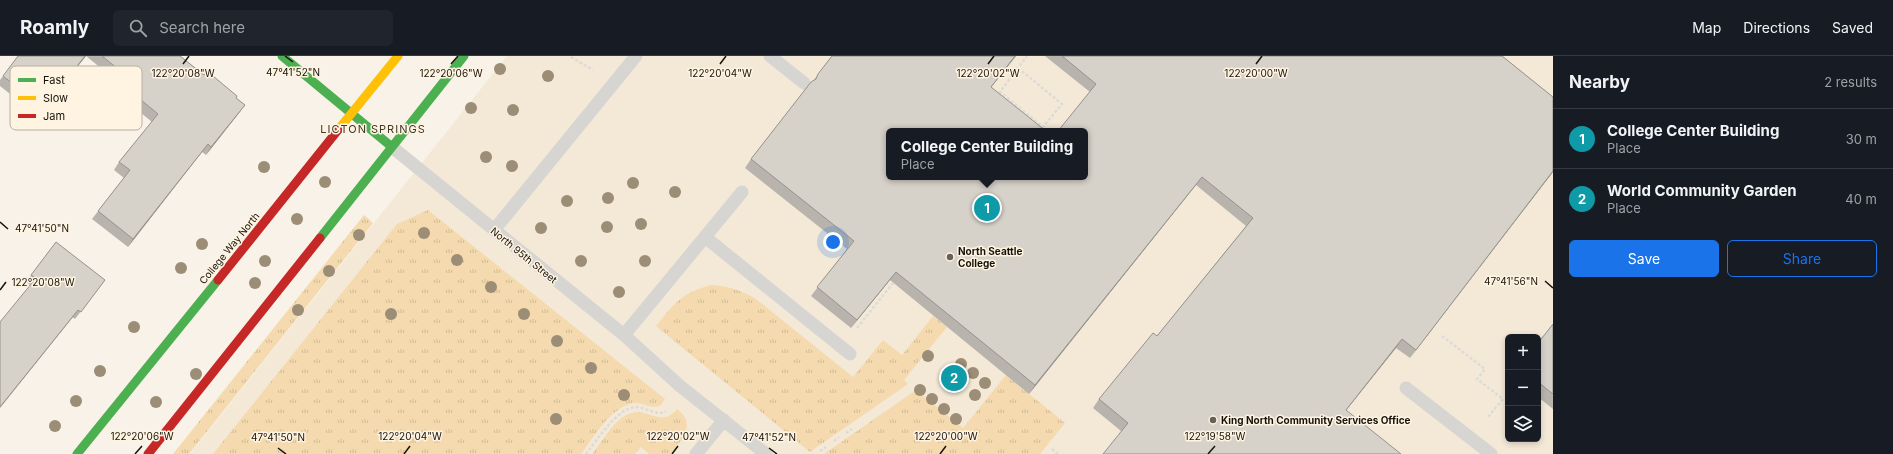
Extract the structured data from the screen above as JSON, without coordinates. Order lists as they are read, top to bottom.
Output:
{
  "streets": {
    "street": ["College Way North", "North 95th Street"]
  },
  "crossings": [
    ["College Way North", "North 95th Street"]
  ],
  "districts": ["LICTON SPRINGS"],
  "places": ["North Seattle College", "King North Community Services Office"],
  "legend": ["Fast", "Slow", "Jam"],
  "page": {
    "header": "Roamly",
    "search": "Search here",
    "nav": ["Map", "Directions", "Saved"],
    "heading": ["Nearby", "2 results"],
    "list": [
      {
        "mark": "1",
        "name": "College Center Building",
        "note": "Place",
        "value": "30 m"
      },
      {
        "mark": "2",
        "name": "World Community Garden",
        "note": "Place",
        "value": "40 m"
      }
    ],
    "popup": ["College Center Building", "Place"],
    "pins": ["1", "2"],
    "buttons": ["Save", "Share"],
    "map_buttons": ["+", "−"]
  },
  "coordinates": [
    "47°41'52\"N",
    "122°20'08\"W",
    "122°20'06\"W",
    "122°20'04\"W",
    "122°20'02\"W",
    "122°20'00\"W",
    "47°41'50\"N",
    "47°41'56\"N",
    "122°19'58\"W"
  ]
}
